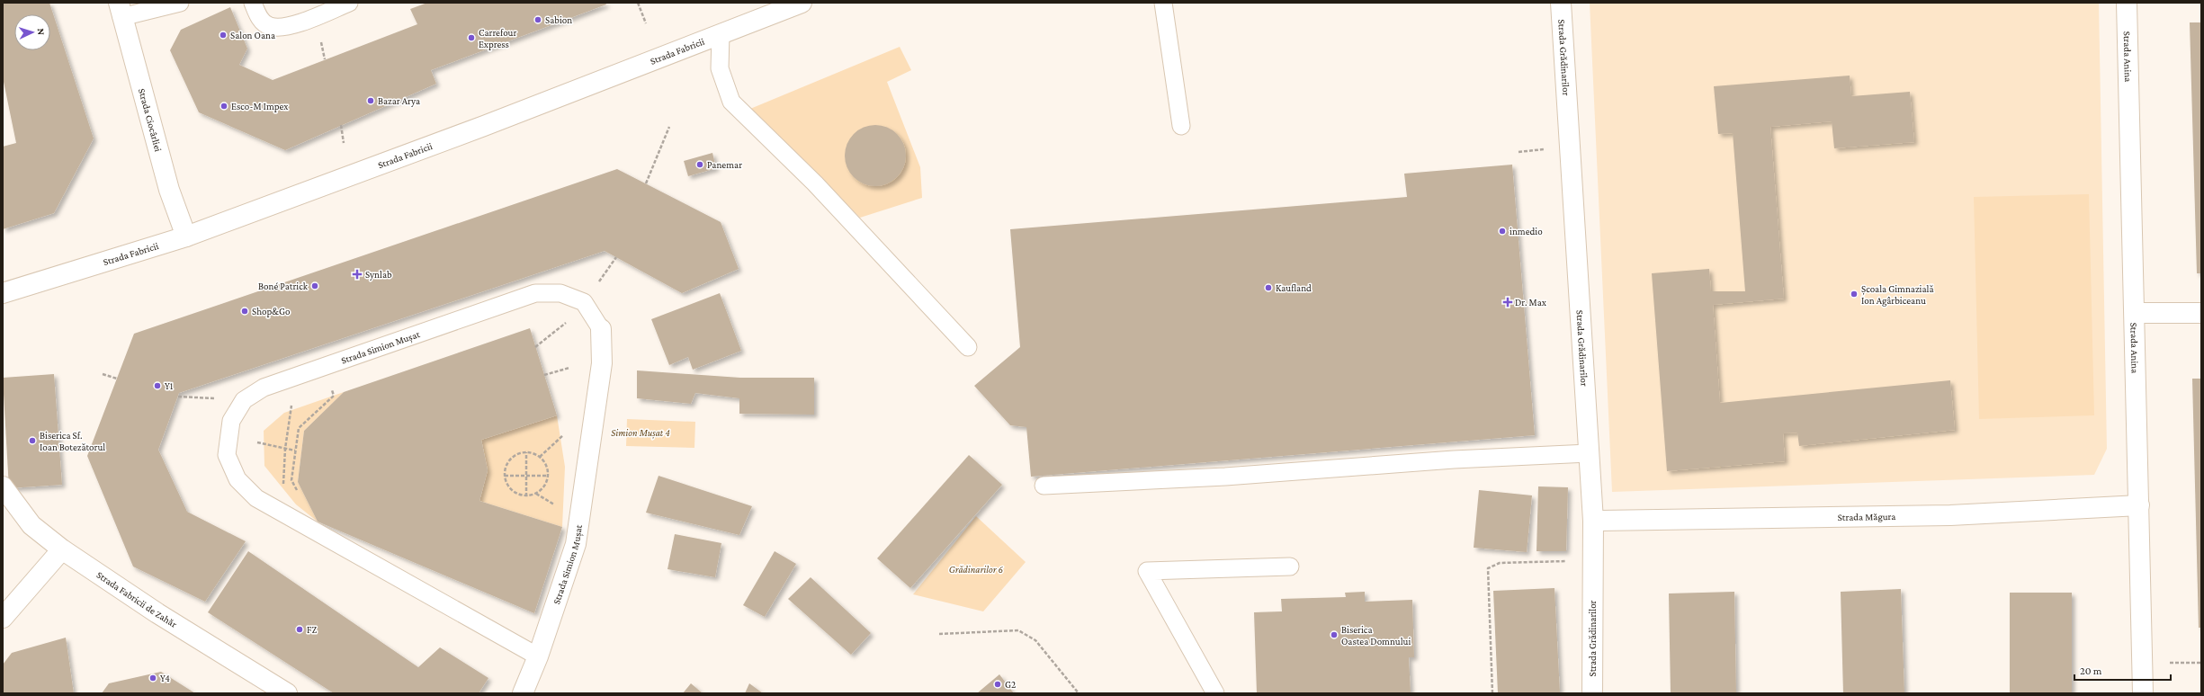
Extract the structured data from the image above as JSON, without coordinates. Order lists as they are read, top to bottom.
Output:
{
  "streets": {
    "street": [
      "Strada Fabricii",
      "Strada Grădinarilor",
      "Strada Anina",
      "Strada Ciocârliei",
      "Strada Simion Mușat",
      "Strada Măgura",
      "Strada Fabricii de Zahăr"
    ]
  },
  "crossings": [
    ["Strada Fabricii", "Strada Ciocârliei"],
    ["Strada Grădinarilor", "Strada Măgura"],
    ["Strada Anina", "Strada Măgura"]
  ],
  "parks": ["Simion Mușat 4", "Grădinarilor 6"],
  "places": {
    "other": [
      "Sabion",
      "Salon Oana",
      "Carrefour Express",
      "Bazar Arya",
      "Esco-M Impex",
      "Panemar",
      "inmedio",
      "Boné Patrick",
      "Kaufland",
      "Școala Gimnazială Ion Agârbiceanu",
      "Shop&Go",
      "Y1",
      "Biserica Sf. Ioan Botezătorul",
      "FZ",
      "Biserica Oastea Domnului",
      "Y4",
      "G2"
    ],
    "health": ["Synlab", "Dr. Max"]
  },
  "scale_bar": "20 m",
  "north": "right"
}
